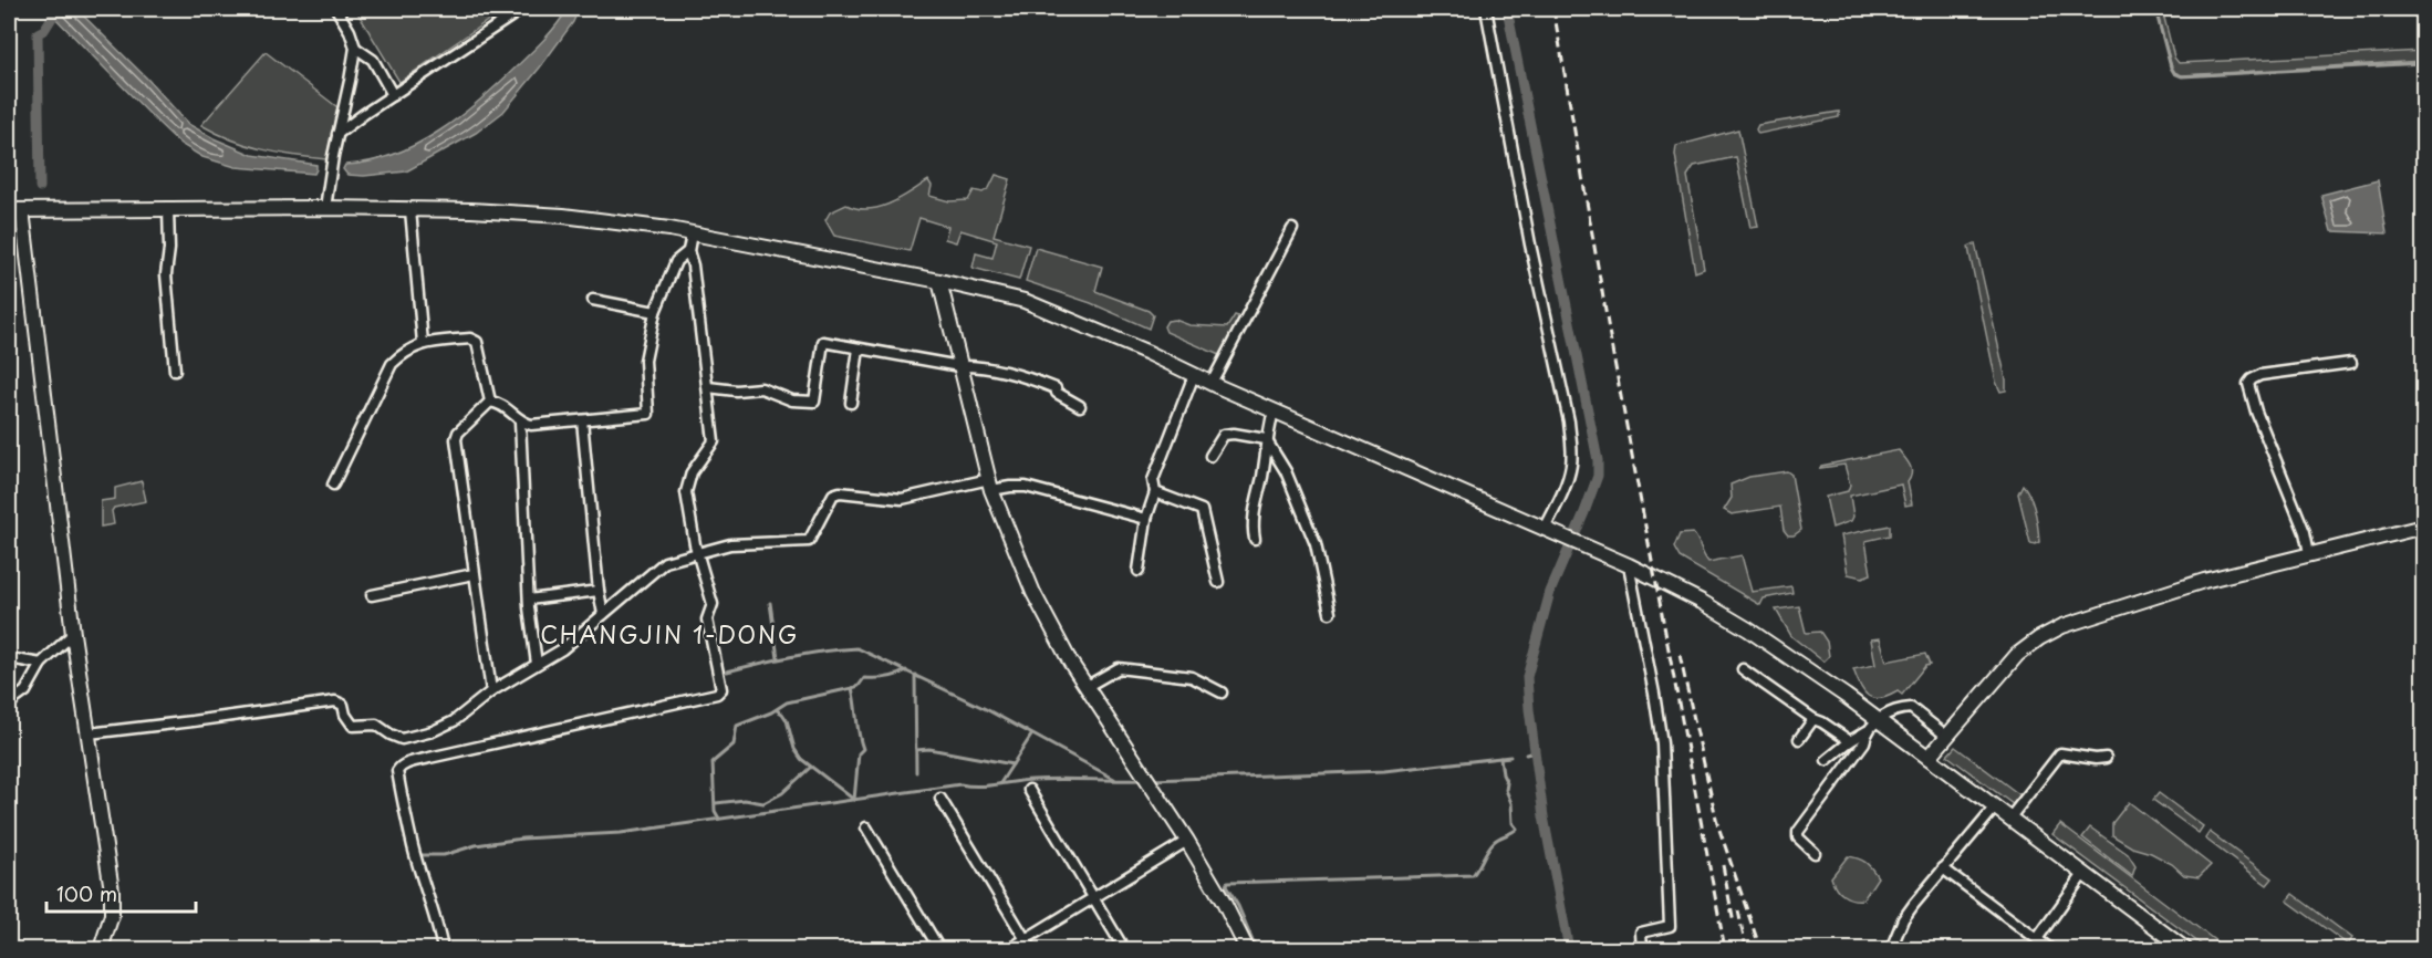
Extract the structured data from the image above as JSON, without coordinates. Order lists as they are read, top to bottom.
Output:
{
  "districts": ["CHANGJIN 1-DONG"],
  "scale_bar": "100 m"
}
